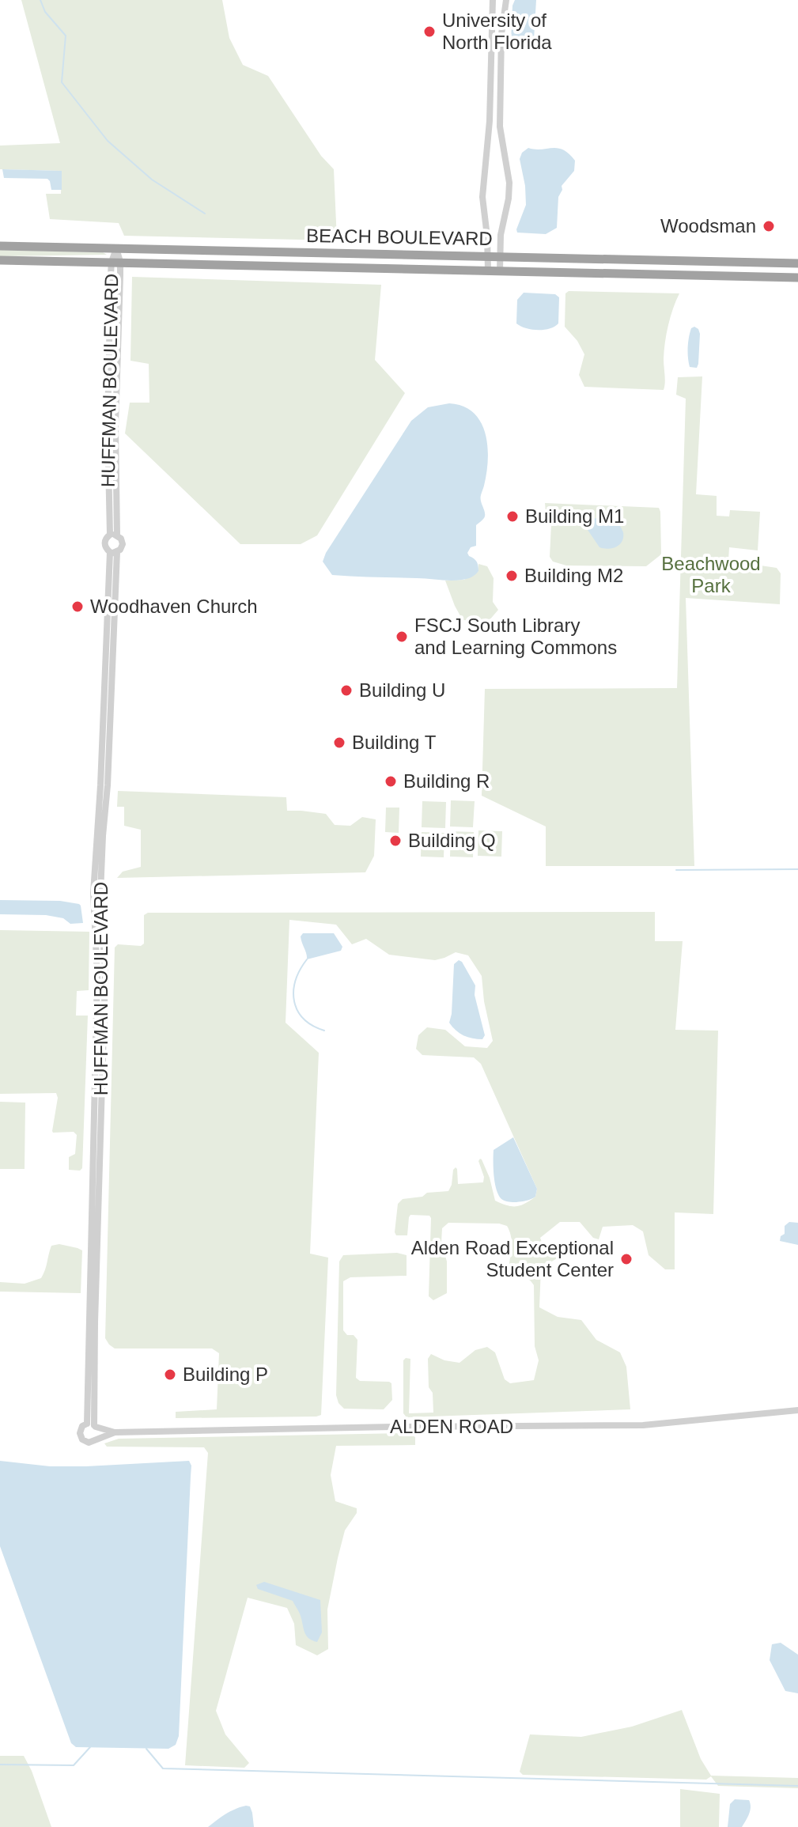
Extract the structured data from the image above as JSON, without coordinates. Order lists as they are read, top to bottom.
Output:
{
  "streets": {
    "highway": ["BEACH BOULEVARD"],
    "street": ["HUFFMAN BOULEVARD", "ALDEN ROAD"]
  },
  "crossings": [
    ["BEACH BOULEVARD", "HUFFMAN BOULEVARD"],
    ["HUFFMAN BOULEVARD", "ALDEN ROAD"]
  ],
  "parks": ["Beachwood Park"],
  "places": [
    "University of North Florida",
    "Woodsman",
    "Building M1",
    "Building M2",
    "Woodhaven Church",
    "FSCJ South Library and Learning Commons",
    "Building U",
    "Building T",
    "Building R",
    "Building Q",
    "Alden Road Exceptional Student Center",
    "Building P"
  ]
}
